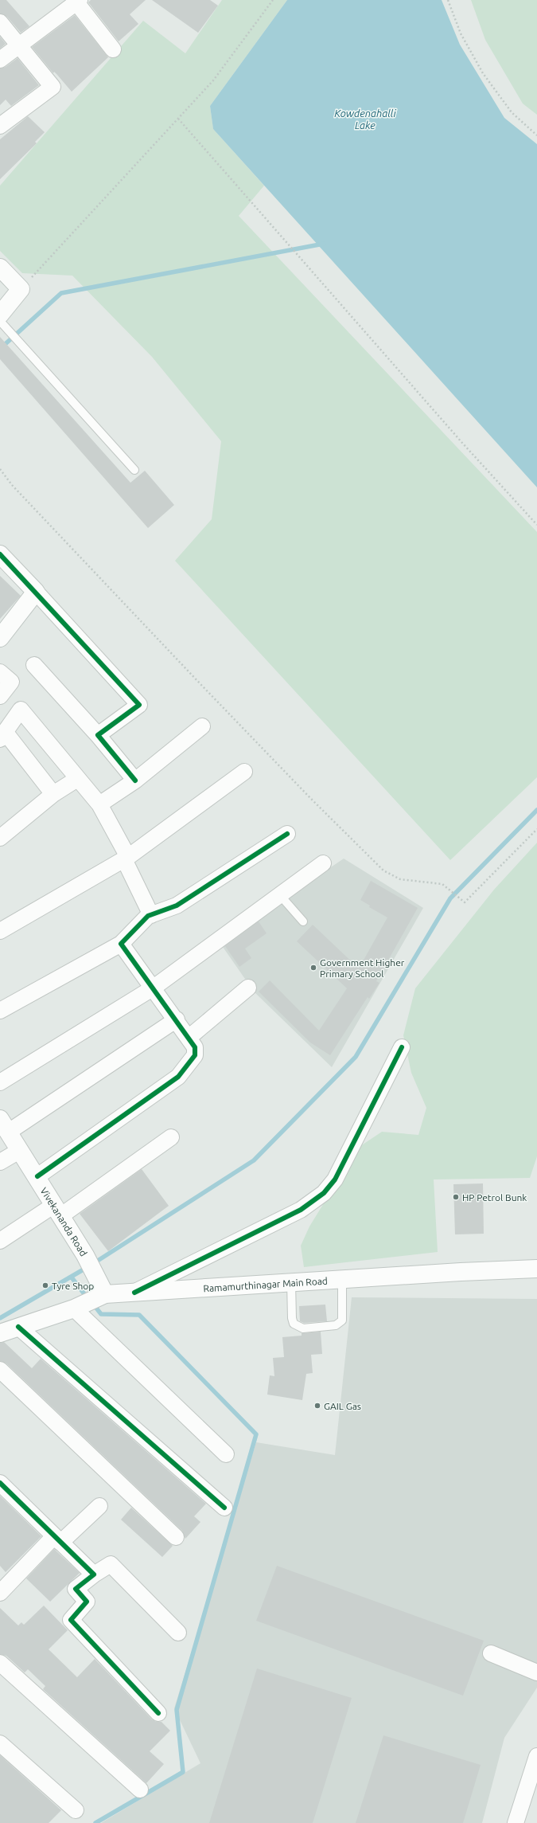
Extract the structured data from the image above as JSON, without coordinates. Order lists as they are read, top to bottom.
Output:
{
  "streets": {
    "main road": ["Vivekananda Road", "Ramamurthinagar Main Road"]
  },
  "crossings": [
    ["Vivekananda Road", "Ramamurthinagar Main Road"]
  ],
  "water": ["Kowdenahalli Lake"],
  "places": [
    "Government Higher Primary School",
    "HP Petrol Bunk",
    "Tyre Shop",
    "GAIL Gas"
  ]
}
